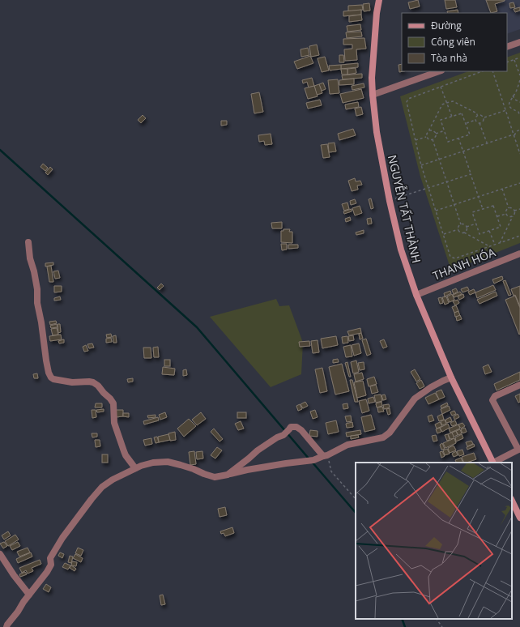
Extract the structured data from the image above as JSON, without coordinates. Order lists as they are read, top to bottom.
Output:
{
  "streets": {
    "main road": ["NGUYỄN TẤT THÀNH"],
    "street": ["THANH HÓA"]
  },
  "crossings": [
    ["NGUYỄN TẤT THÀNH", "THANH HÓA"]
  ],
  "legend": ["Đường", "Công viên", "Tòa nhà"]
}
